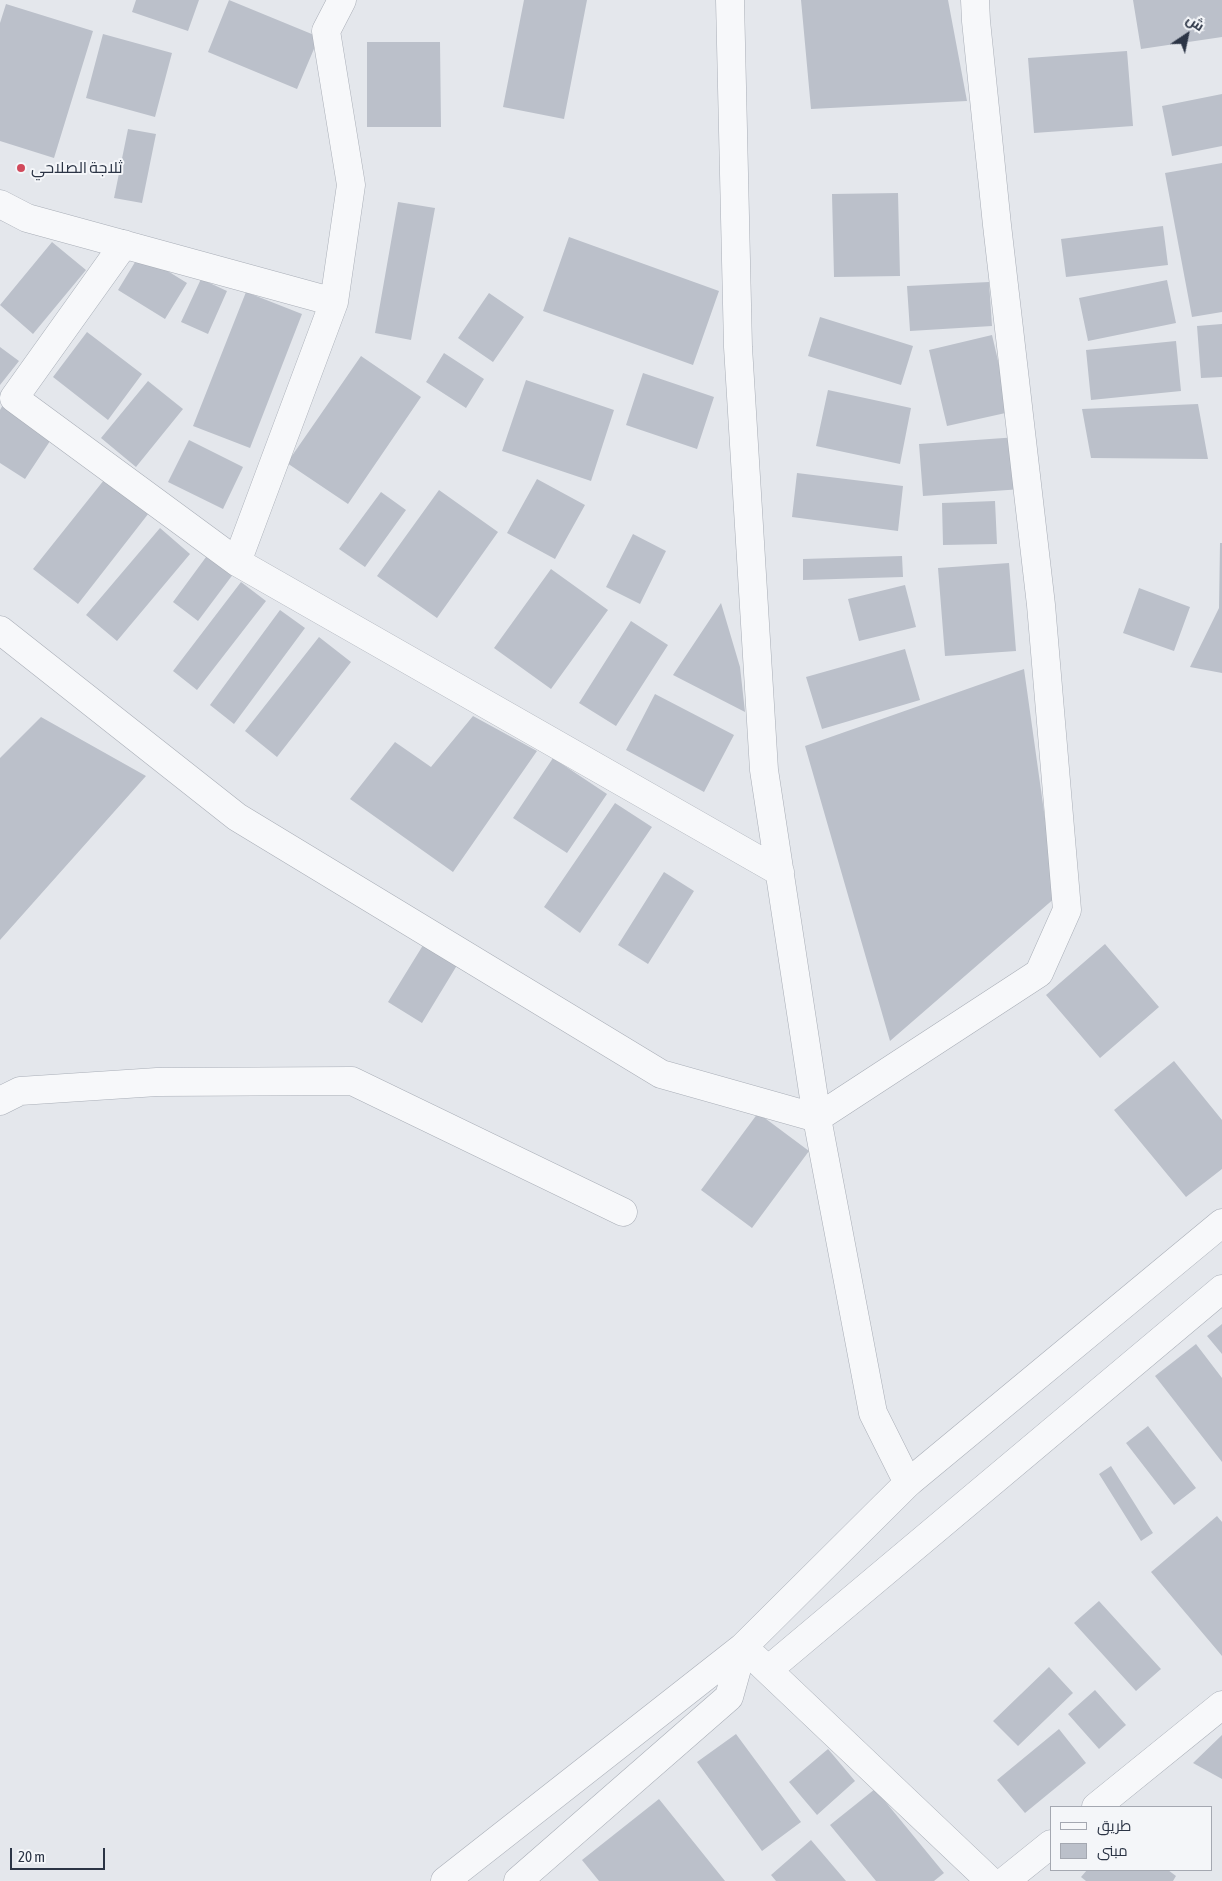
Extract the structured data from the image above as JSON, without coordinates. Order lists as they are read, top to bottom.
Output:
{
  "places": ["ثلاجة الصلاحي"],
  "legend": ["طريق", "مبنى"],
  "scale_bar": "20 m",
  "north": "top right"
}
